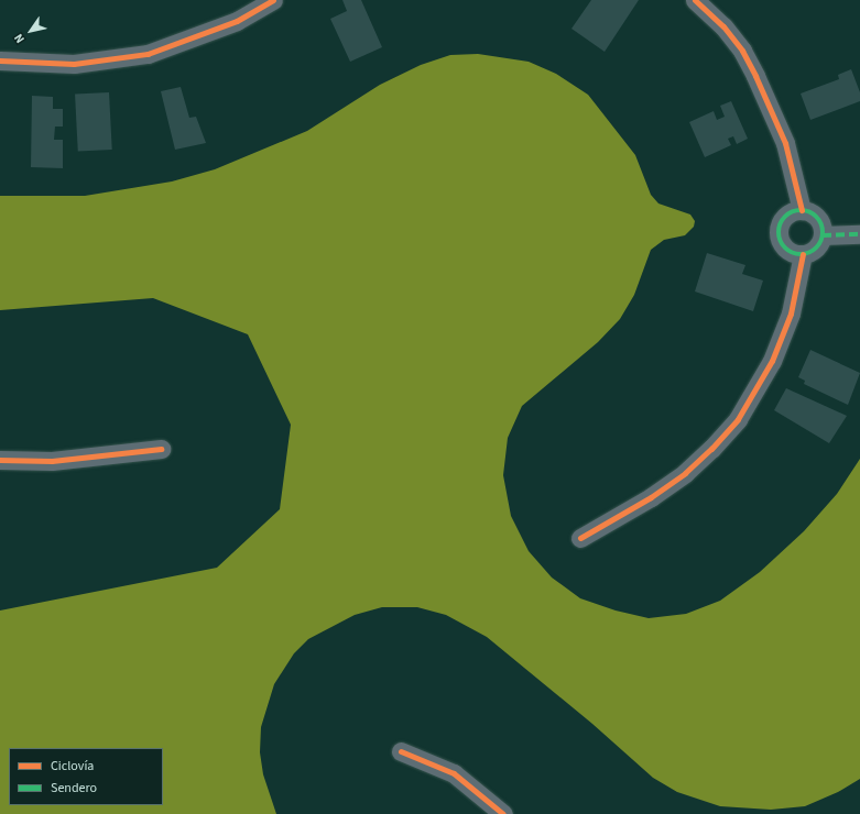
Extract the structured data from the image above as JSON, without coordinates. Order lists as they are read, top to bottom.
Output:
{
  "legend": ["Ciclovía", "Sendero"],
  "north": "bottom left"
}
